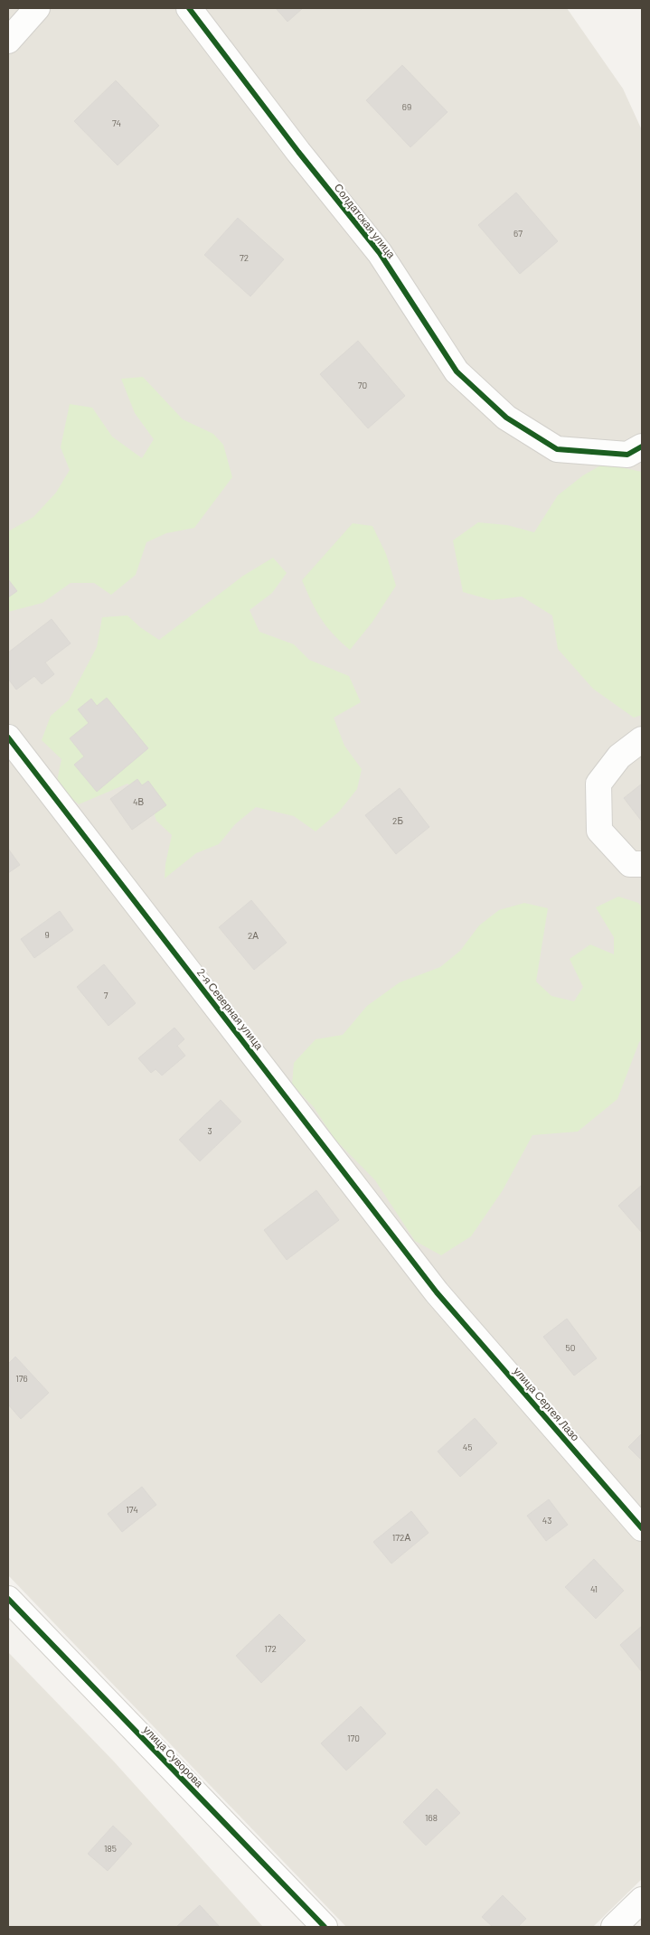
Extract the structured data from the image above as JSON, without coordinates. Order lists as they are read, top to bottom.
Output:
{
  "streets": {
    "street": [
      "Солдатская улица",
      "2-я Северная улица",
      "улица Сергея Лазо",
      "улица Суворова"
    ]
  },
  "crossings": [
    ["2-я Северная улица", "улица Сергея Лазо"]
  ],
  "house_numbers": [
    "69",
    "74",
    "67",
    "72",
    "70",
    "4В",
    "2Б",
    "9",
    "2А",
    "7",
    "3",
    "50",
    "176",
    "45",
    "174",
    "43",
    "172А",
    "41",
    "172",
    "170",
    "168",
    "185"
  ]
}
